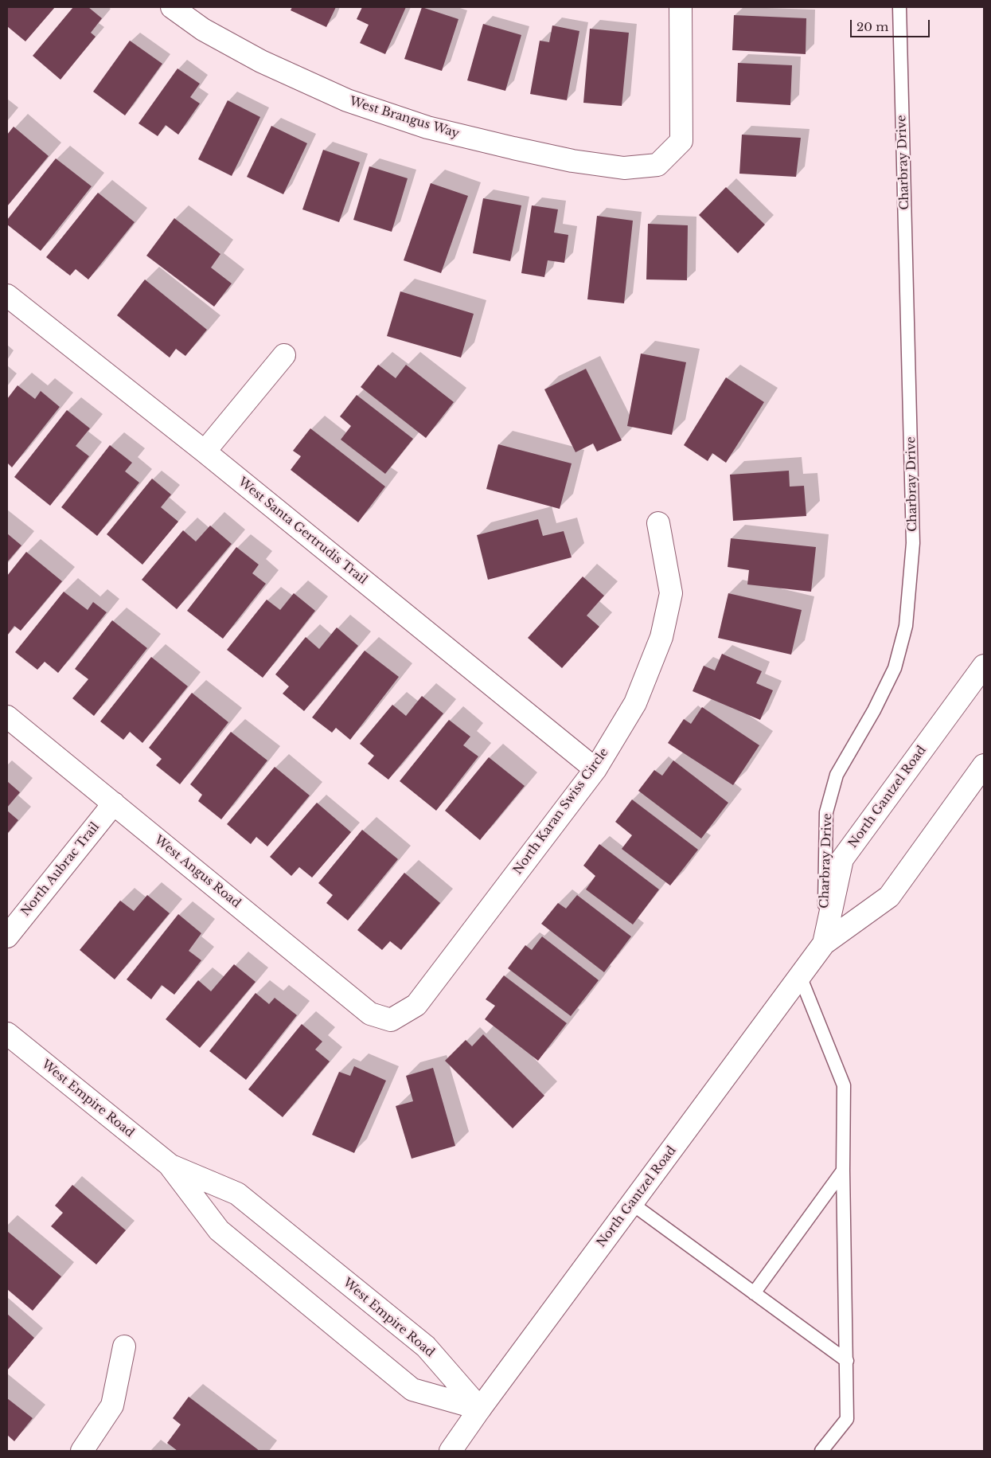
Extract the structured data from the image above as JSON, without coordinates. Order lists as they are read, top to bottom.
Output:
{
  "streets": {
    "street": [
      "West Brangus Way",
      "West Santa Gertrudis Trail",
      "North Gantzel Road",
      "North Karan Swiss Circle",
      "North Aubrac Trail",
      "West Angus Road",
      "West Empire Road"
    ],
    "lane": ["Charbray Drive"]
  },
  "crossings": [
    ["Charbray Drive", "North Gantzel Road"],
    ["West Santa Gertrudis Trail", "North Karan Swiss Circle"],
    ["North Gantzel Road", "West Empire Road"],
    ["North Karan Swiss Circle", "West Angus Road"],
    ["North Aubrac Trail", "West Angus Road"]
  ],
  "scale_bar": "20 m"
}
